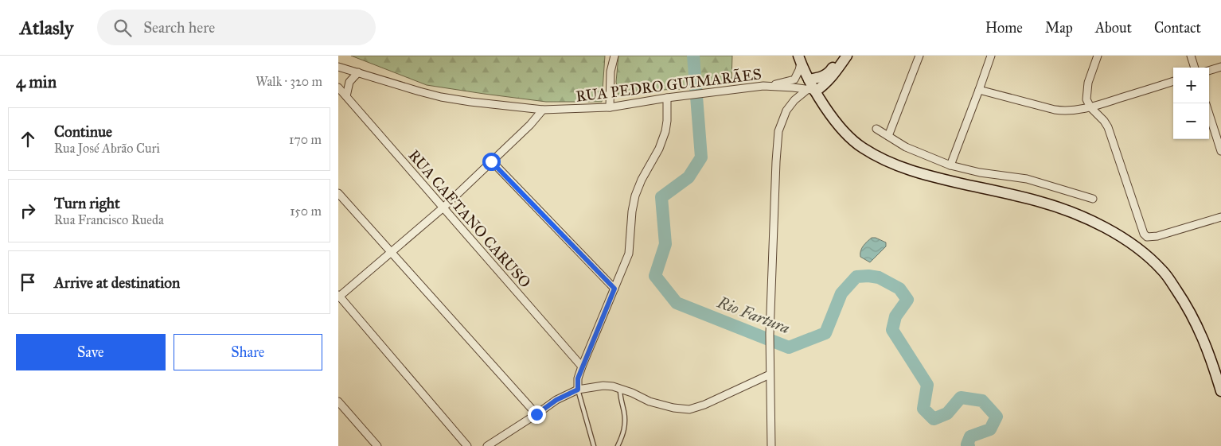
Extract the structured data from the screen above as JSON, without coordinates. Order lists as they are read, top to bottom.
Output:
{
  "streets": {
    "street": ["RUA PEDRO GUIMARÃES", "RUA CAETANO CARUSO"]
  },
  "water": ["Rio Fartura"],
  "page": {
    "header": "Atlasly",
    "search": "Search here",
    "nav": [
      "Home",
      "Map",
      "About",
      "Contact"
    ],
    "heading": ["4 min", "Walk · 320 m"],
    "map_buttons": ["+", "−"],
    "list": [
      ["Continue", "Rua José Abrão Curi", "170 m"],
      ["Turn right", "Rua Francisco Rueda", "150 m"],
      "Arrive at destination"
    ],
    "buttons": ["Save", "Share"]
  }
}
